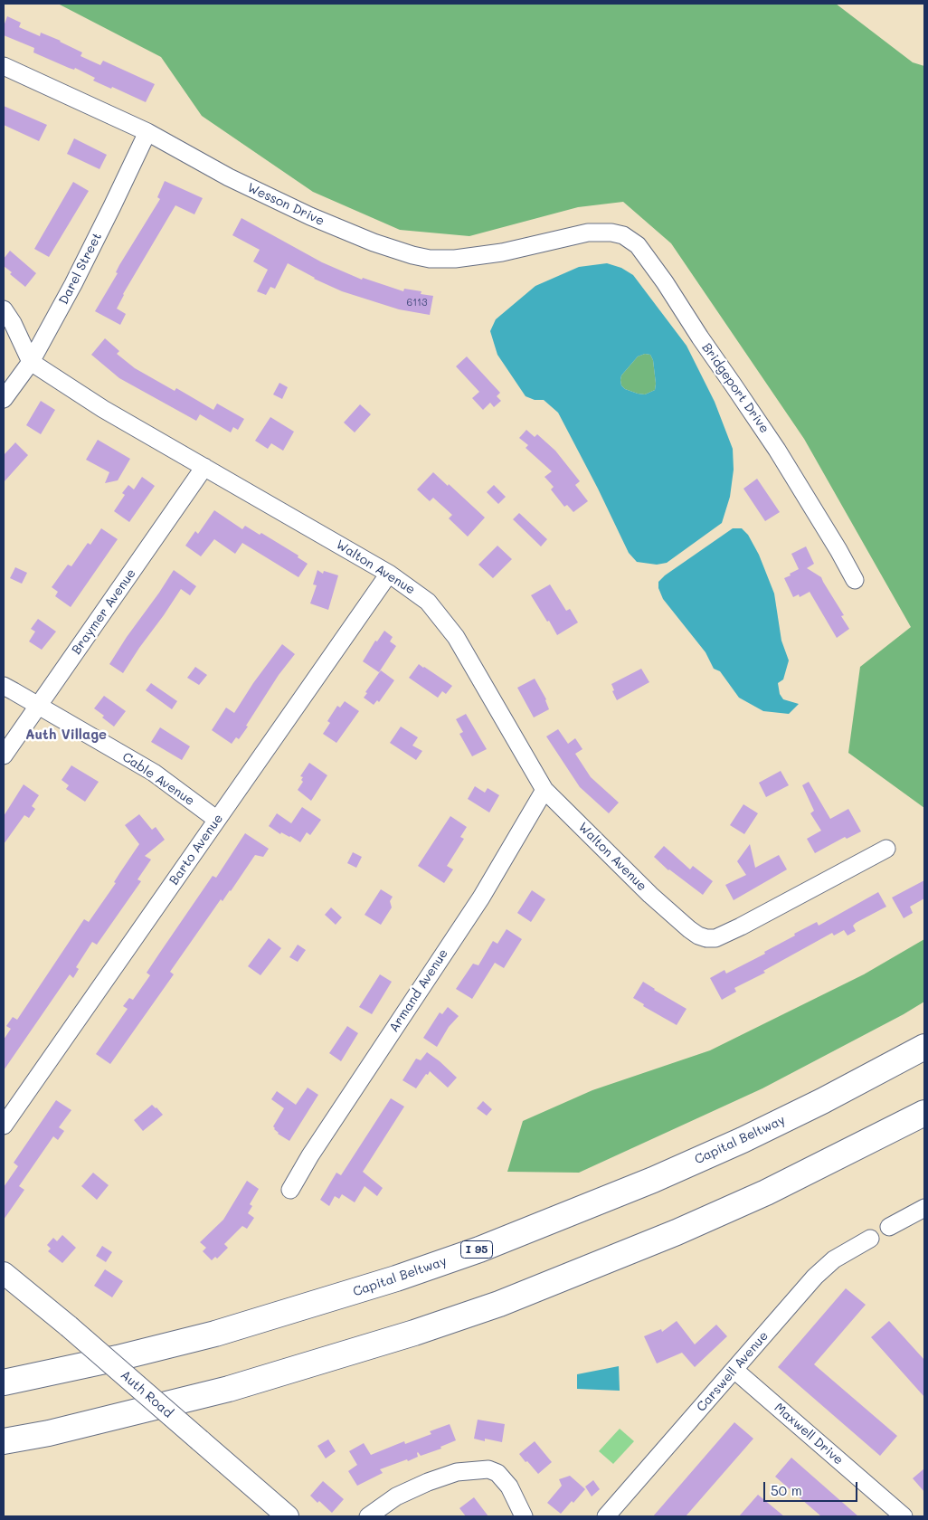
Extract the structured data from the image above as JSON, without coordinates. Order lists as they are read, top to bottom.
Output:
{
  "streets": {
    "highway": ["Capital Beltway", "I 95"],
    "main road": ["Auth Road"],
    "street": [
      "Wesson Drive",
      "Darel Street",
      "Bridgeport Drive",
      "Walton Avenue",
      "Braymer Avenue",
      "Cable Avenue",
      "Barto Avenue",
      "Armand Avenue",
      "Carswell Avenue",
      "Maxwell Drive"
    ]
  },
  "crossings": [
    ["Wesson Drive", "Darel Street"],
    ["Wesson Drive", "Bridgeport Drive"],
    ["Darel Street", "Walton Avenue"],
    ["Walton Avenue", "Braymer Avenue"],
    ["Walton Avenue", "Barto Avenue"],
    ["Walton Avenue", "Armand Avenue"],
    ["Braymer Avenue", "Cable Avenue"],
    ["Cable Avenue", "Barto Avenue"],
    ["Carswell Avenue", "Maxwell Drive"]
  ],
  "districts": ["Auth Village"],
  "house_numbers": ["6113"],
  "scale_bar": "50 m"
}
